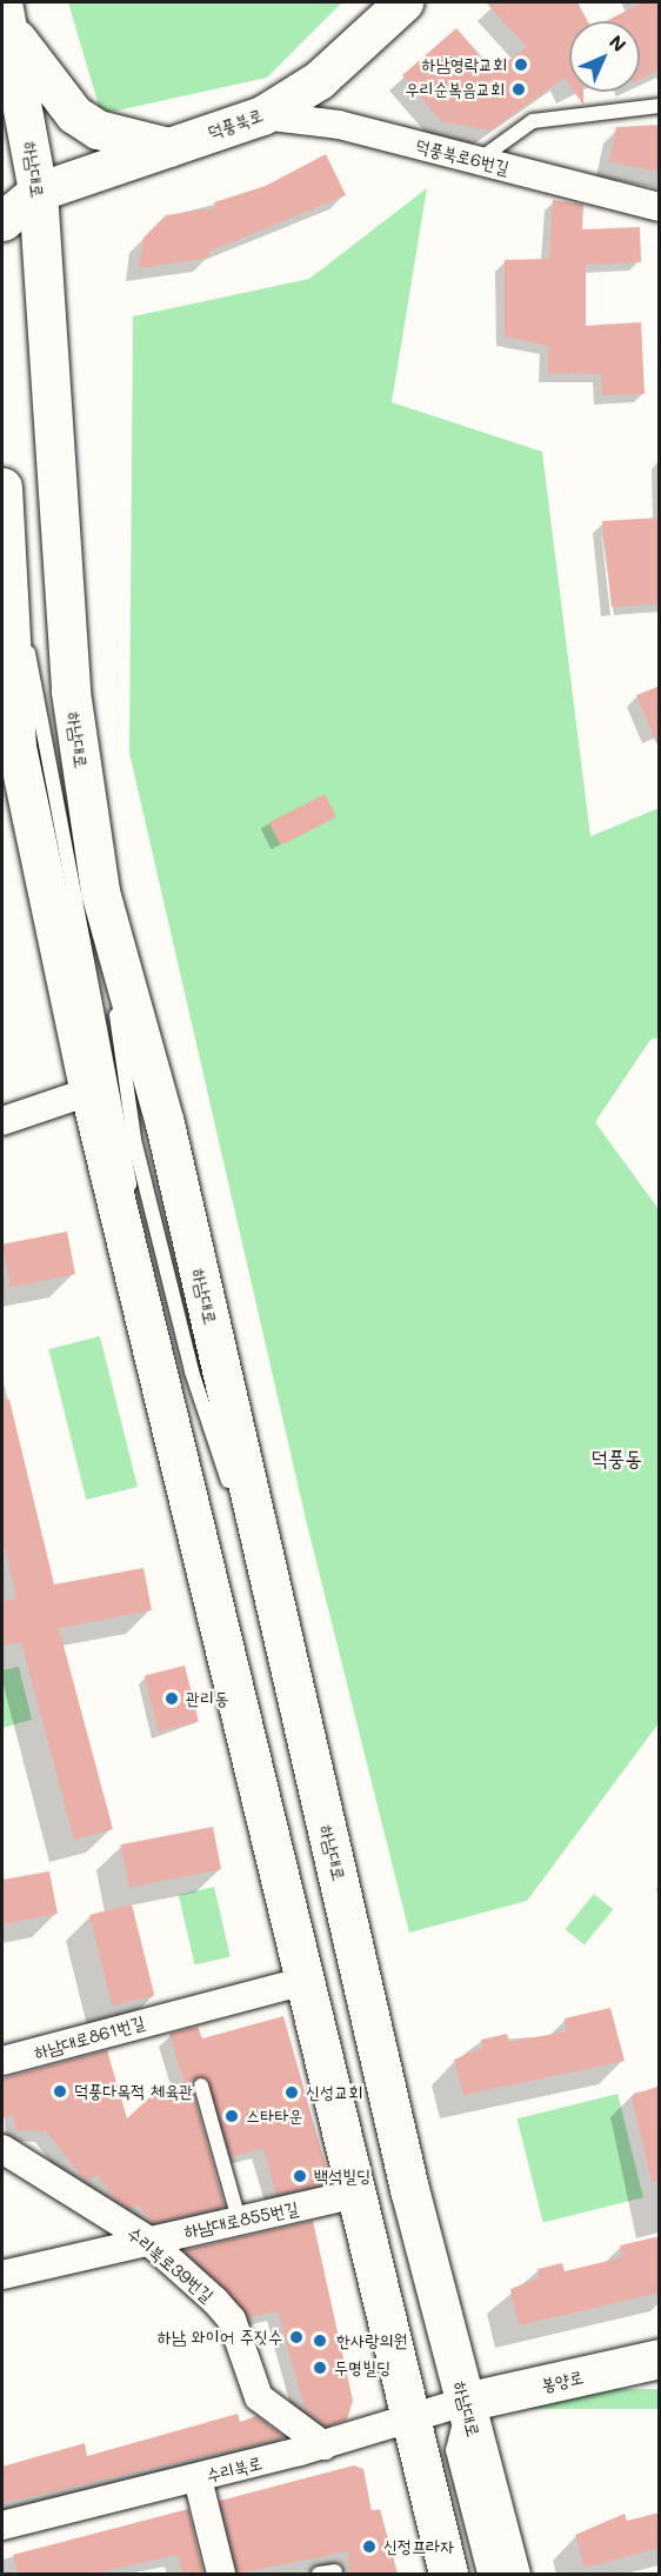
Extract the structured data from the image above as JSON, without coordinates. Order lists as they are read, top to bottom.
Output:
{
  "streets": {
    "main road": ["덕풍북로", "하남대로", "봉양로"],
    "street": [
      "덕풍북로6번길",
      "하남대로861번길",
      "하남대로855번길",
      "수리북로39번길",
      "수리북로"
    ]
  },
  "crossings": [
    ["덕풍북로", "덕풍북로6번길"],
    ["덕풍북로", "하남대로"],
    ["하남대로", "봉양로"],
    ["하남대로", "수리북로"],
    ["하남대로855번길", "수리북로39번길"],
    ["수리북로39번길", "수리북로"],
    ["봉양로", "수리북로"]
  ],
  "districts": ["덕풍동"],
  "places": [
    "하남영락교회",
    "우리순복음교회",
    "관리동",
    "덕풍다목적 체육관",
    "신성교회",
    "스타타운",
    "백석빌딩",
    "하남 와이어 주짓수",
    "한사랑의원",
    "두명빌딩",
    "신정프라자"
  ],
  "north": "top right"
}
